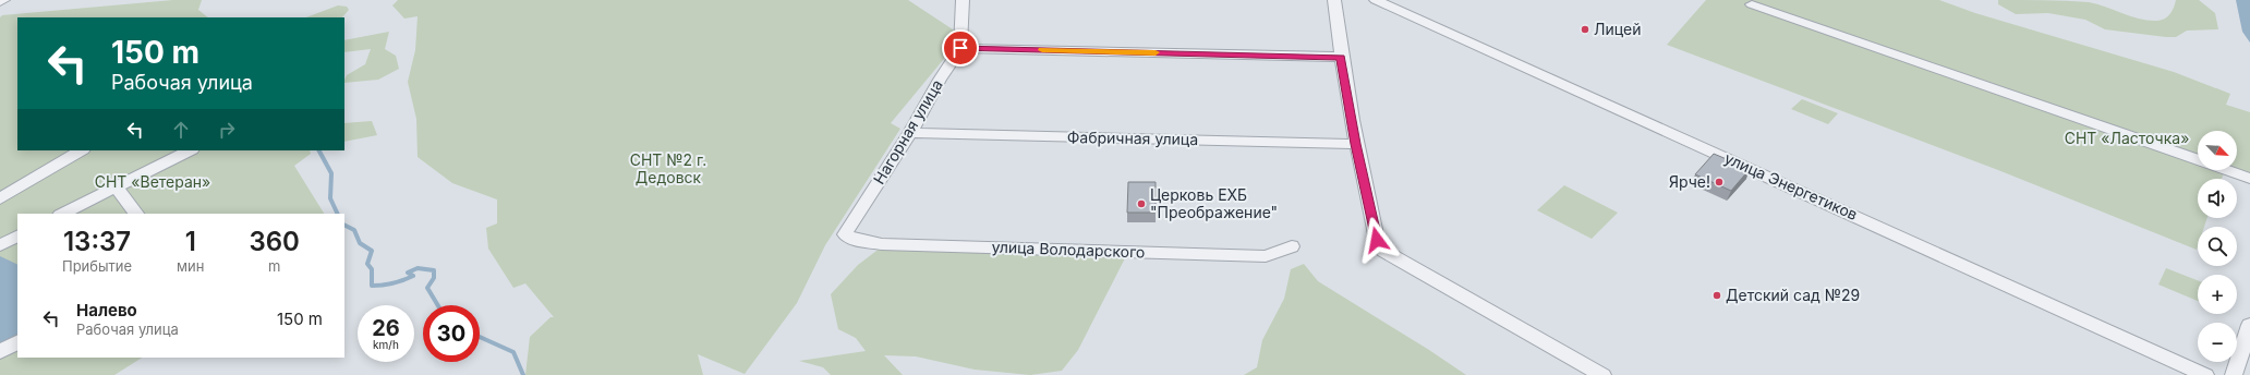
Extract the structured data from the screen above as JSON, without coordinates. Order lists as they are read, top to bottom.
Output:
{
  "streets": {
    "street": [
      "Нагорная улица",
      "Фабричная улица",
      "улица Энергетиков",
      "улица Володарского"
    ]
  },
  "crossings": [
    ["Нагорная улица", "Фабричная улица"],
    ["Нагорная улица", "улица Володарского"]
  ],
  "parks": ["СНТ «Ласточка»", "СНТ №2 г. Дедовск", "СНТ «Ветеран»"],
  "places": [
    "Лицей",
    "Ярче!",
    "Церковь ЕХБ \"Преображение\"",
    "Детский сад №29"
  ],
  "north": "bottom right",
  "page": {
    "turn": ["150 m", "Рабочая улица"],
    "map_buttons": ["+", "−"],
    "eta": [
      "13:37",
      "Прибытие",
      "1",
      "мин",
      "360",
      "m"
    ],
    "list": [
      {
        "name": "Налево",
        "note": "Рабочая улица",
        "value": "150 m"
      }
    ],
    "speed": "26 km/h",
    "limit": "30"
  }
}
